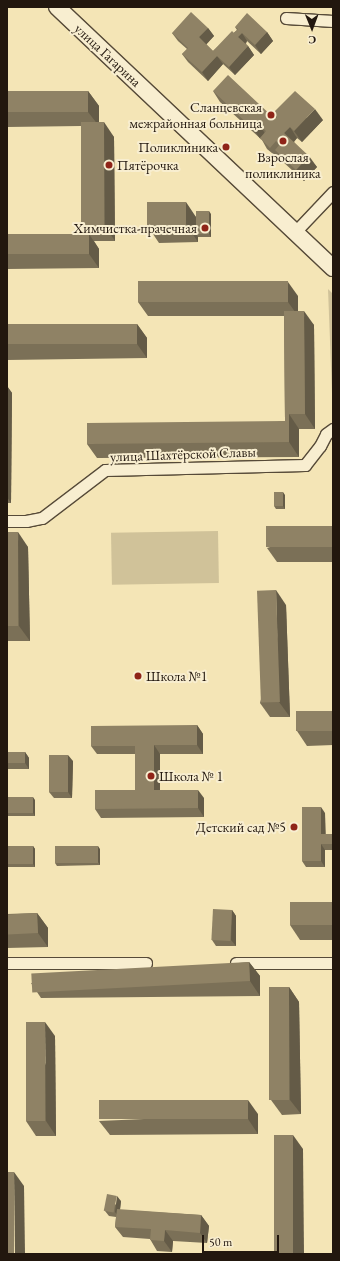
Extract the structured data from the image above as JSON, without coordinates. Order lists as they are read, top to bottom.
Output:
{
  "streets": {
    "main road": ["улица Гагарина"],
    "street": ["улица Шахтёрской Славы"]
  },
  "places": [
    "Сланцевская межрайонная больница",
    "Взрослая поликлиника",
    "Поликлиника",
    "Пятёрочка",
    "Химчистка-прачечная",
    "Школа №1",
    "Школа № 1",
    "Детский сад №5"
  ],
  "scale_bar": "50 m",
  "north": "bottom"
}
